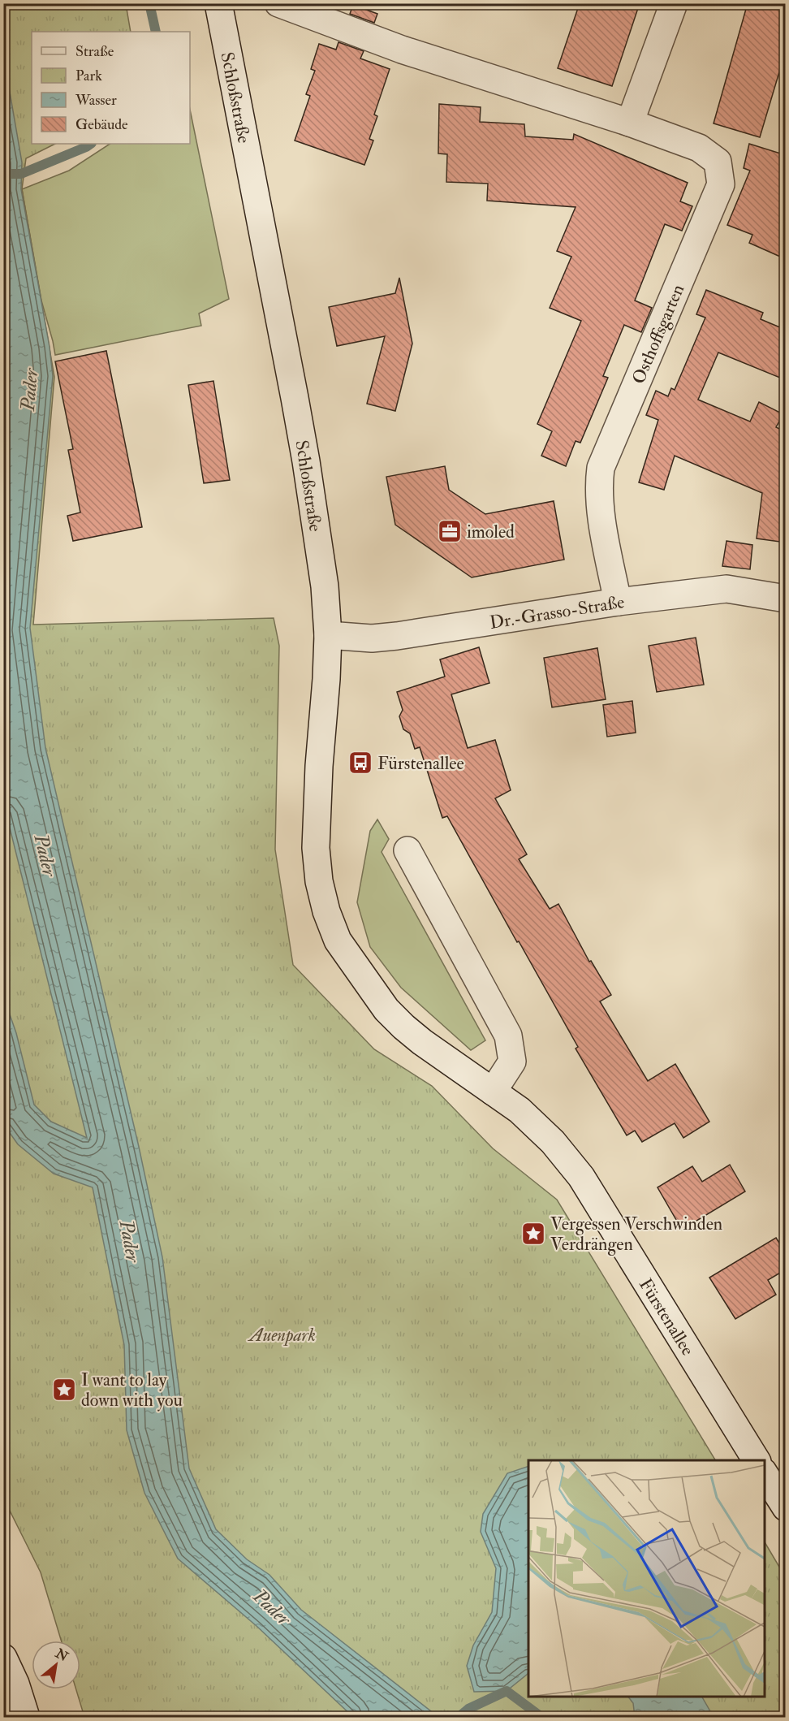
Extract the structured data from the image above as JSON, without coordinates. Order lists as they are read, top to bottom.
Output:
{
  "streets": {
    "street": [
      "Schloßstraße",
      "Osthoffsgarten",
      "Dr.-Grasso-Straße",
      "Fürstenallee"
    ]
  },
  "crossings": [
    ["Schloßstraße", "Dr.-Grasso-Straße"],
    ["Schloßstraße", "Fürstenallee"],
    ["Osthoffsgarten", "Dr.-Grasso-Straße"]
  ],
  "water": ["Pader"],
  "parks": ["Auenpark"],
  "places": {
    "office": ["imoled"],
    "bus stop": ["Fürstenallee"],
    "place": ["Vergessen Verschwinden Verdrängen", "I want to lay down with you"]
  },
  "legend": [
    "Straße",
    "Park",
    "Wasser",
    "Gebäude"
  ],
  "north": "top right"
}
